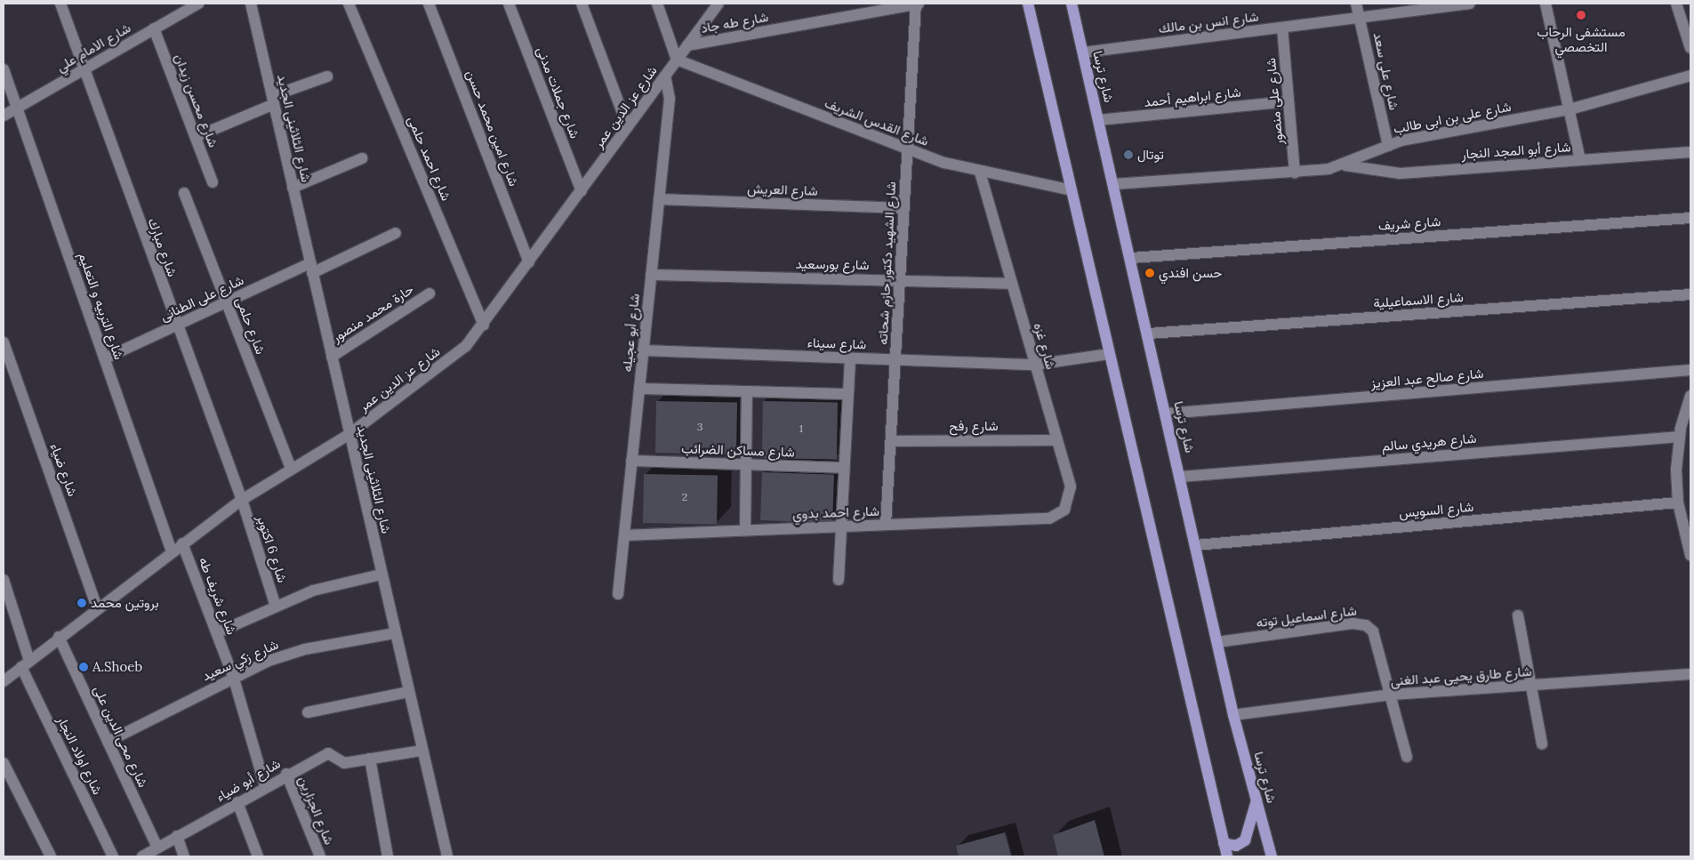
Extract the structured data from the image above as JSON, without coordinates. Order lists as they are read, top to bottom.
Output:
{
  "streets": {
    "main road": ["شارع ترسا"],
    "street": [
      "شارع طه جاد",
      "شارع انس بن مالك",
      "شارع الامام علي",
      "شارع على سعد",
      "شارع جملات مدنى",
      "شارع ابراهيم أحمد",
      "شارع محسن زيدان",
      "شارع على منصور",
      "شارع عز الدين عمر",
      "شارع على بن ابى طالب",
      "شارع القدس الشريف",
      "شارع الثلاثينى الجديد",
      "شارع امين محمد حسن",
      "شارع أبو المجد النجار",
      "شارع احمد حلمى",
      "شارع العريش",
      "شارع شريف",
      "شارع مبارك",
      "شارع الشهيد دكتور حازم شحاته",
      "شارع بورسعيد",
      "شارع على الطنانى",
      "شارع الاسماعيلية",
      "شارع التربيه و التعليم",
      "حارة محمد منصور",
      "شارع حلمى",
      "شارع أبو عجيله",
      "شارع سيناء",
      "شارع غزه",
      "شارع صالح عبد العزيز",
      "شارع رفح",
      "شارع هريدي سالم",
      "شارع مساكن الضرائب",
      "شارع ضياء",
      "شارع السويس",
      "شارع احمد بدوي",
      "شارع 6 اكتوبر",
      "شارع شريف طه",
      "شارع اسماعيل توته",
      "شارع زكي سعيد",
      "شارع طارق يحيى عبد الغنى",
      "شارع محى الدين على",
      "شارع اولاد النجار",
      "شارع أبو ضياء",
      "شارع الجزارين"
    ]
  },
  "crossings": [
    ["شارع طه جاد", "شارع عز الدين عمر"],
    ["شارع طه جاد", "شارع الشهيد دكتور حازم شحاته"],
    ["شارع انس بن مالك", "شارع على سعد"],
    ["شارع انس بن مالك", "شارع ترسا"],
    ["شارع انس بن مالك", "شارع على منصور"],
    ["شارع الامام علي", "شارع محسن زيدان"],
    ["شارع الامام علي", "شارع مبارك"],
    ["شارع الامام علي", "شارع التربيه و التعليم"],
    ["شارع على سعد", "شارع على بن ابى طالب"],
    ["شارع ترسا", "شارع ابراهيم أحمد"],
    ["شارع ترسا", "شارع على بن ابى طالب"],
    ["شارع ترسا", "شارع شريف"],
    ["شارع ترسا", "شارع الاسماعيلية"],
    ["شارع ترسا", "شارع صالح عبد العزيز"],
    ["شارع ترسا", "شارع هريدي سالم"],
    ["شارع ترسا", "شارع السويس"],
    ["شارع ترسا", "شارع اسماعيل توته"],
    ["شارع ترسا", "شارع طارق يحيى عبد الغنى"],
    ["شارع جملات مدنى", "شارع عز الدين عمر"],
    ["شارع ابراهيم أحمد", "شارع على منصور"],
    ["شارع على منصور", "شارع على بن ابى طالب"],
    ["شارع عز الدين عمر", "شارع القدس الشريف"],
    ["شارع عز الدين عمر", "شارع الثلاثينى الجديد"],
    ["شارع عز الدين عمر", "شارع امين محمد حسن"],
    ["شارع عز الدين عمر", "شارع احمد حلمى"],
    ["شارع عز الدين عمر", "شارع مبارك"],
    ["شارع عز الدين عمر", "شارع التربيه و التعليم"],
    ["شارع عز الدين عمر", "شارع حلمى"],
    ["شارع عز الدين عمر", "شارع أبو عجيله"],
    ["شارع عز الدين عمر", "شارع ضياء"],
    ["شارع عز الدين عمر", "شارع 6 اكتوبر"],
    ["شارع عز الدين عمر", "شارع شريف طه"],
    ["شارع عز الدين عمر", "شارع محى الدين على"],
    ["شارع عز الدين عمر", "شارع اولاد النجار"],
    ["شارع على بن ابى طالب", "شارع أبو المجد النجار"],
    ["شارع القدس الشريف", "شارع الشهيد دكتور حازم شحاته"],
    ["شارع القدس الشريف", "شارع غزه"],
    ["شارع الثلاثينى الجديد", "شارع على الطنانى"],
    ["شارع الثلاثينى الجديد", "حارة محمد منصور"],
    ["شارع الثلاثينى الجديد", "شارع زكي سعيد"],
    ["شارع العريش", "شارع الشهيد دكتور حازم شحاته"],
    ["شارع العريش", "شارع أبو عجيله"],
    ["شارع مبارك", "شارع على الطنانى"],
    ["شارع مبارك", "شارع 6 اكتوبر"],
    ["شارع الشهيد دكتور حازم شحاته", "شارع بورسعيد"],
    ["شارع الشهيد دكتور حازم شحاته", "شارع سيناء"],
    ["شارع الشهيد دكتور حازم شحاته", "شارع رفح"],
    ["شارع الشهيد دكتور حازم شحاته", "شارع احمد بدوي"],
    ["شارع بورسعيد", "شارع أبو عجيله"],
    ["شارع بورسعيد", "شارع غزه"],
    ["شارع على الطنانى", "شارع التربيه و التعليم"],
    ["شارع على الطنانى", "شارع حلمى"],
    ["شارع أبو عجيله", "شارع سيناء"],
    ["شارع أبو عجيله", "شارع مساكن الضرائب"],
    ["شارع أبو عجيله", "شارع احمد بدوي"],
    ["شارع سيناء", "شارع غزه"],
    ["شارع غزه", "شارع رفح"],
    ["شارع غزه", "شارع احمد بدوي"],
    ["شارع شريف طه", "شارع زكي سعيد"],
    ["شارع شريف طه", "شارع أبو ضياء"],
    ["شارع اسماعيل توته", "شارع طارق يحيى عبد الغنى"],
    ["شارع زكي سعيد", "شارع محى الدين على"],
    ["شارع محى الدين على", "شارع أبو ضياء"],
    ["شارع أبو ضياء", "شارع الجزارين"]
  ],
  "places": [
    "مستشفى الرحاب التخصصي",
    "توتال",
    "حسن افندي",
    "بروتين محمد",
    "A.Shoeb"
  ],
  "house_numbers": ["3", "1", "2"]
}
